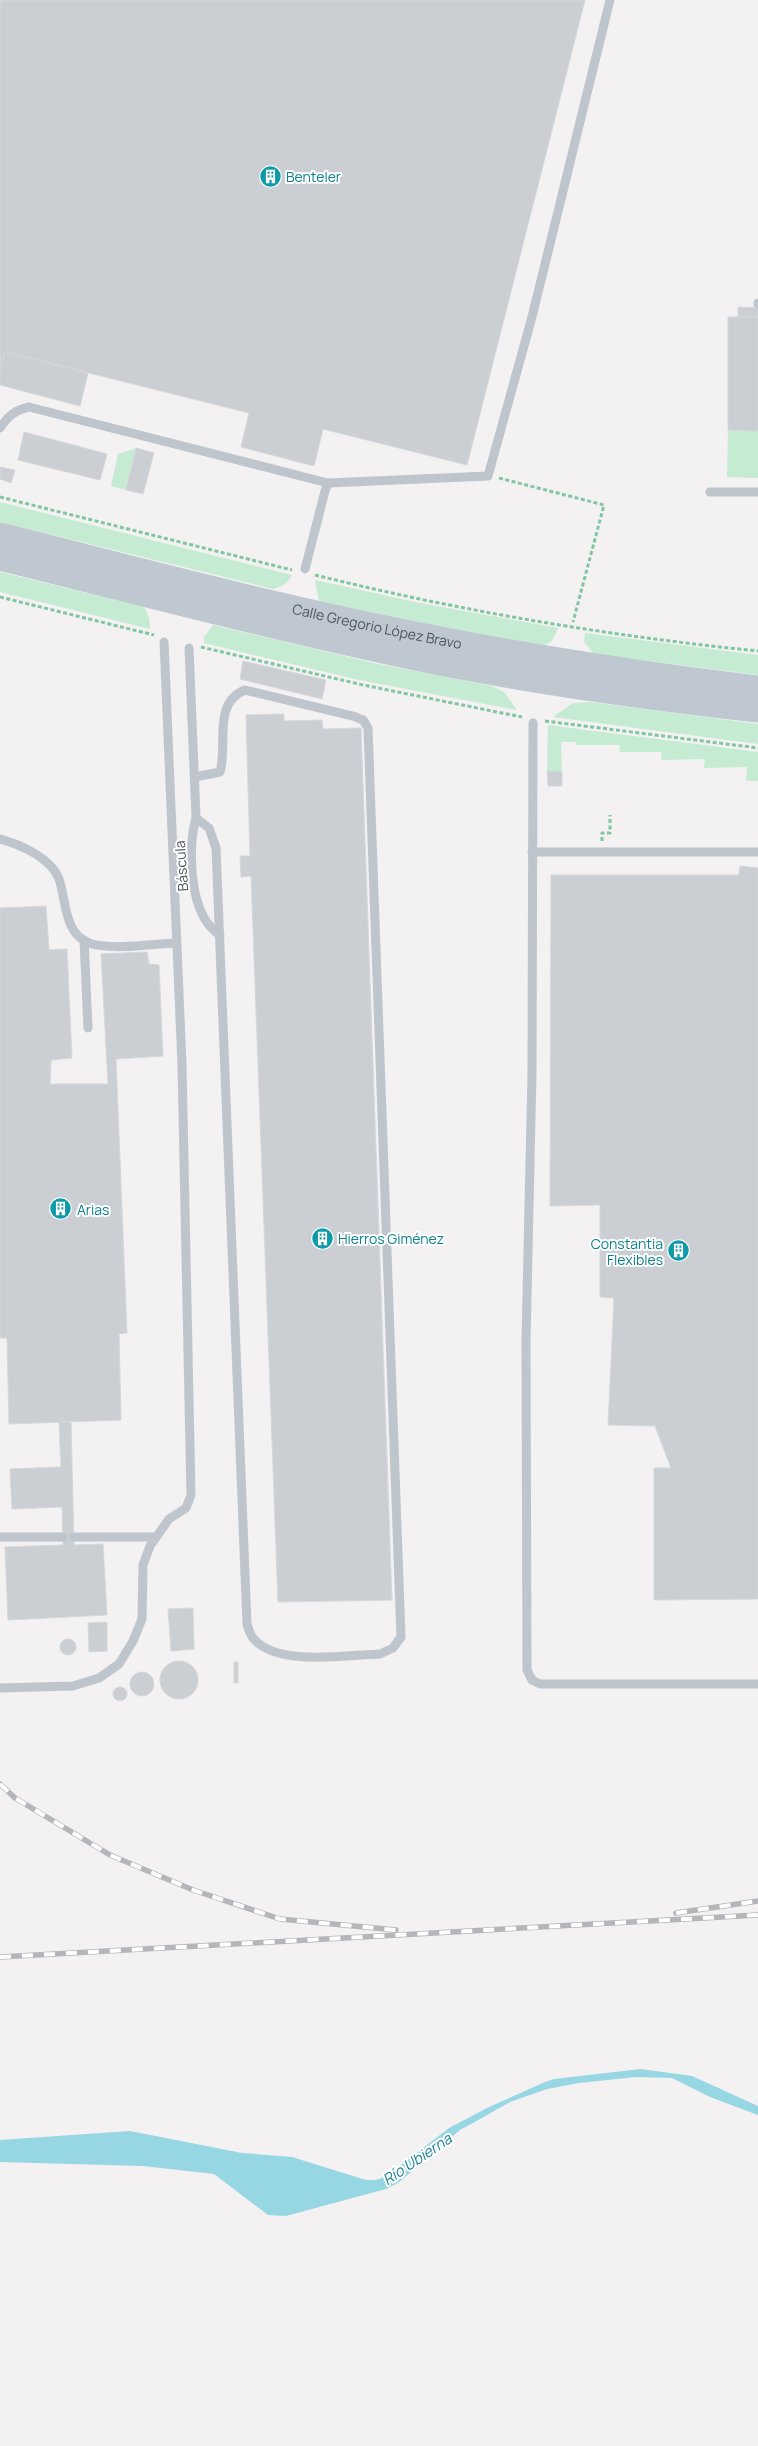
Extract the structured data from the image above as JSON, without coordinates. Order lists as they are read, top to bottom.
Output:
{
  "streets": {
    "main road": ["Calle Gregorio López Bravo"],
    "lane": ["Báscula"]
  },
  "water": ["Río Ubierna"],
  "places": {
    "building": [
      "Benteler",
      "Arias",
      "Hierros Giménez",
      "Constantia Flexibles"
    ]
  }
}
